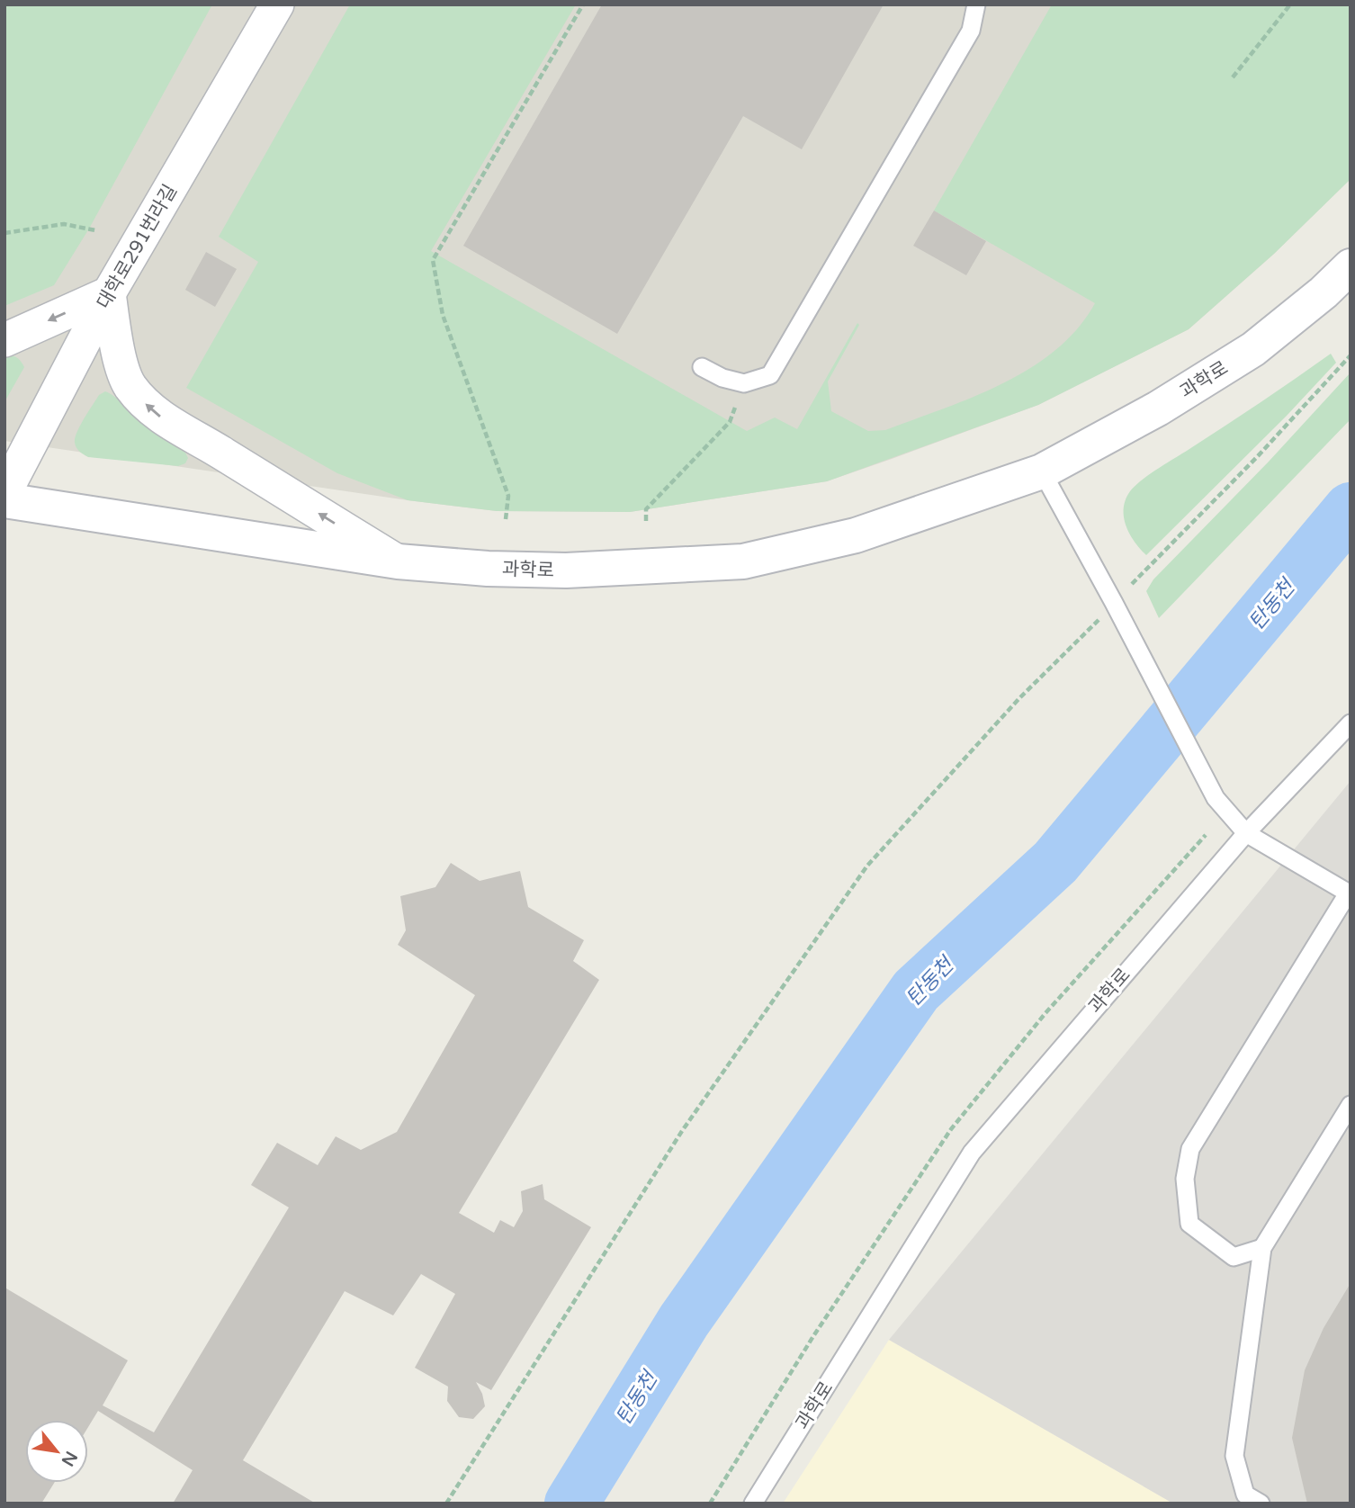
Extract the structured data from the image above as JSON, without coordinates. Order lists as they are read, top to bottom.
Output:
{
  "streets": {
    "main road": ["과학로"],
    "street": ["대학로291번라길"]
  },
  "water": ["탄동천"],
  "north": "bottom right"
}
